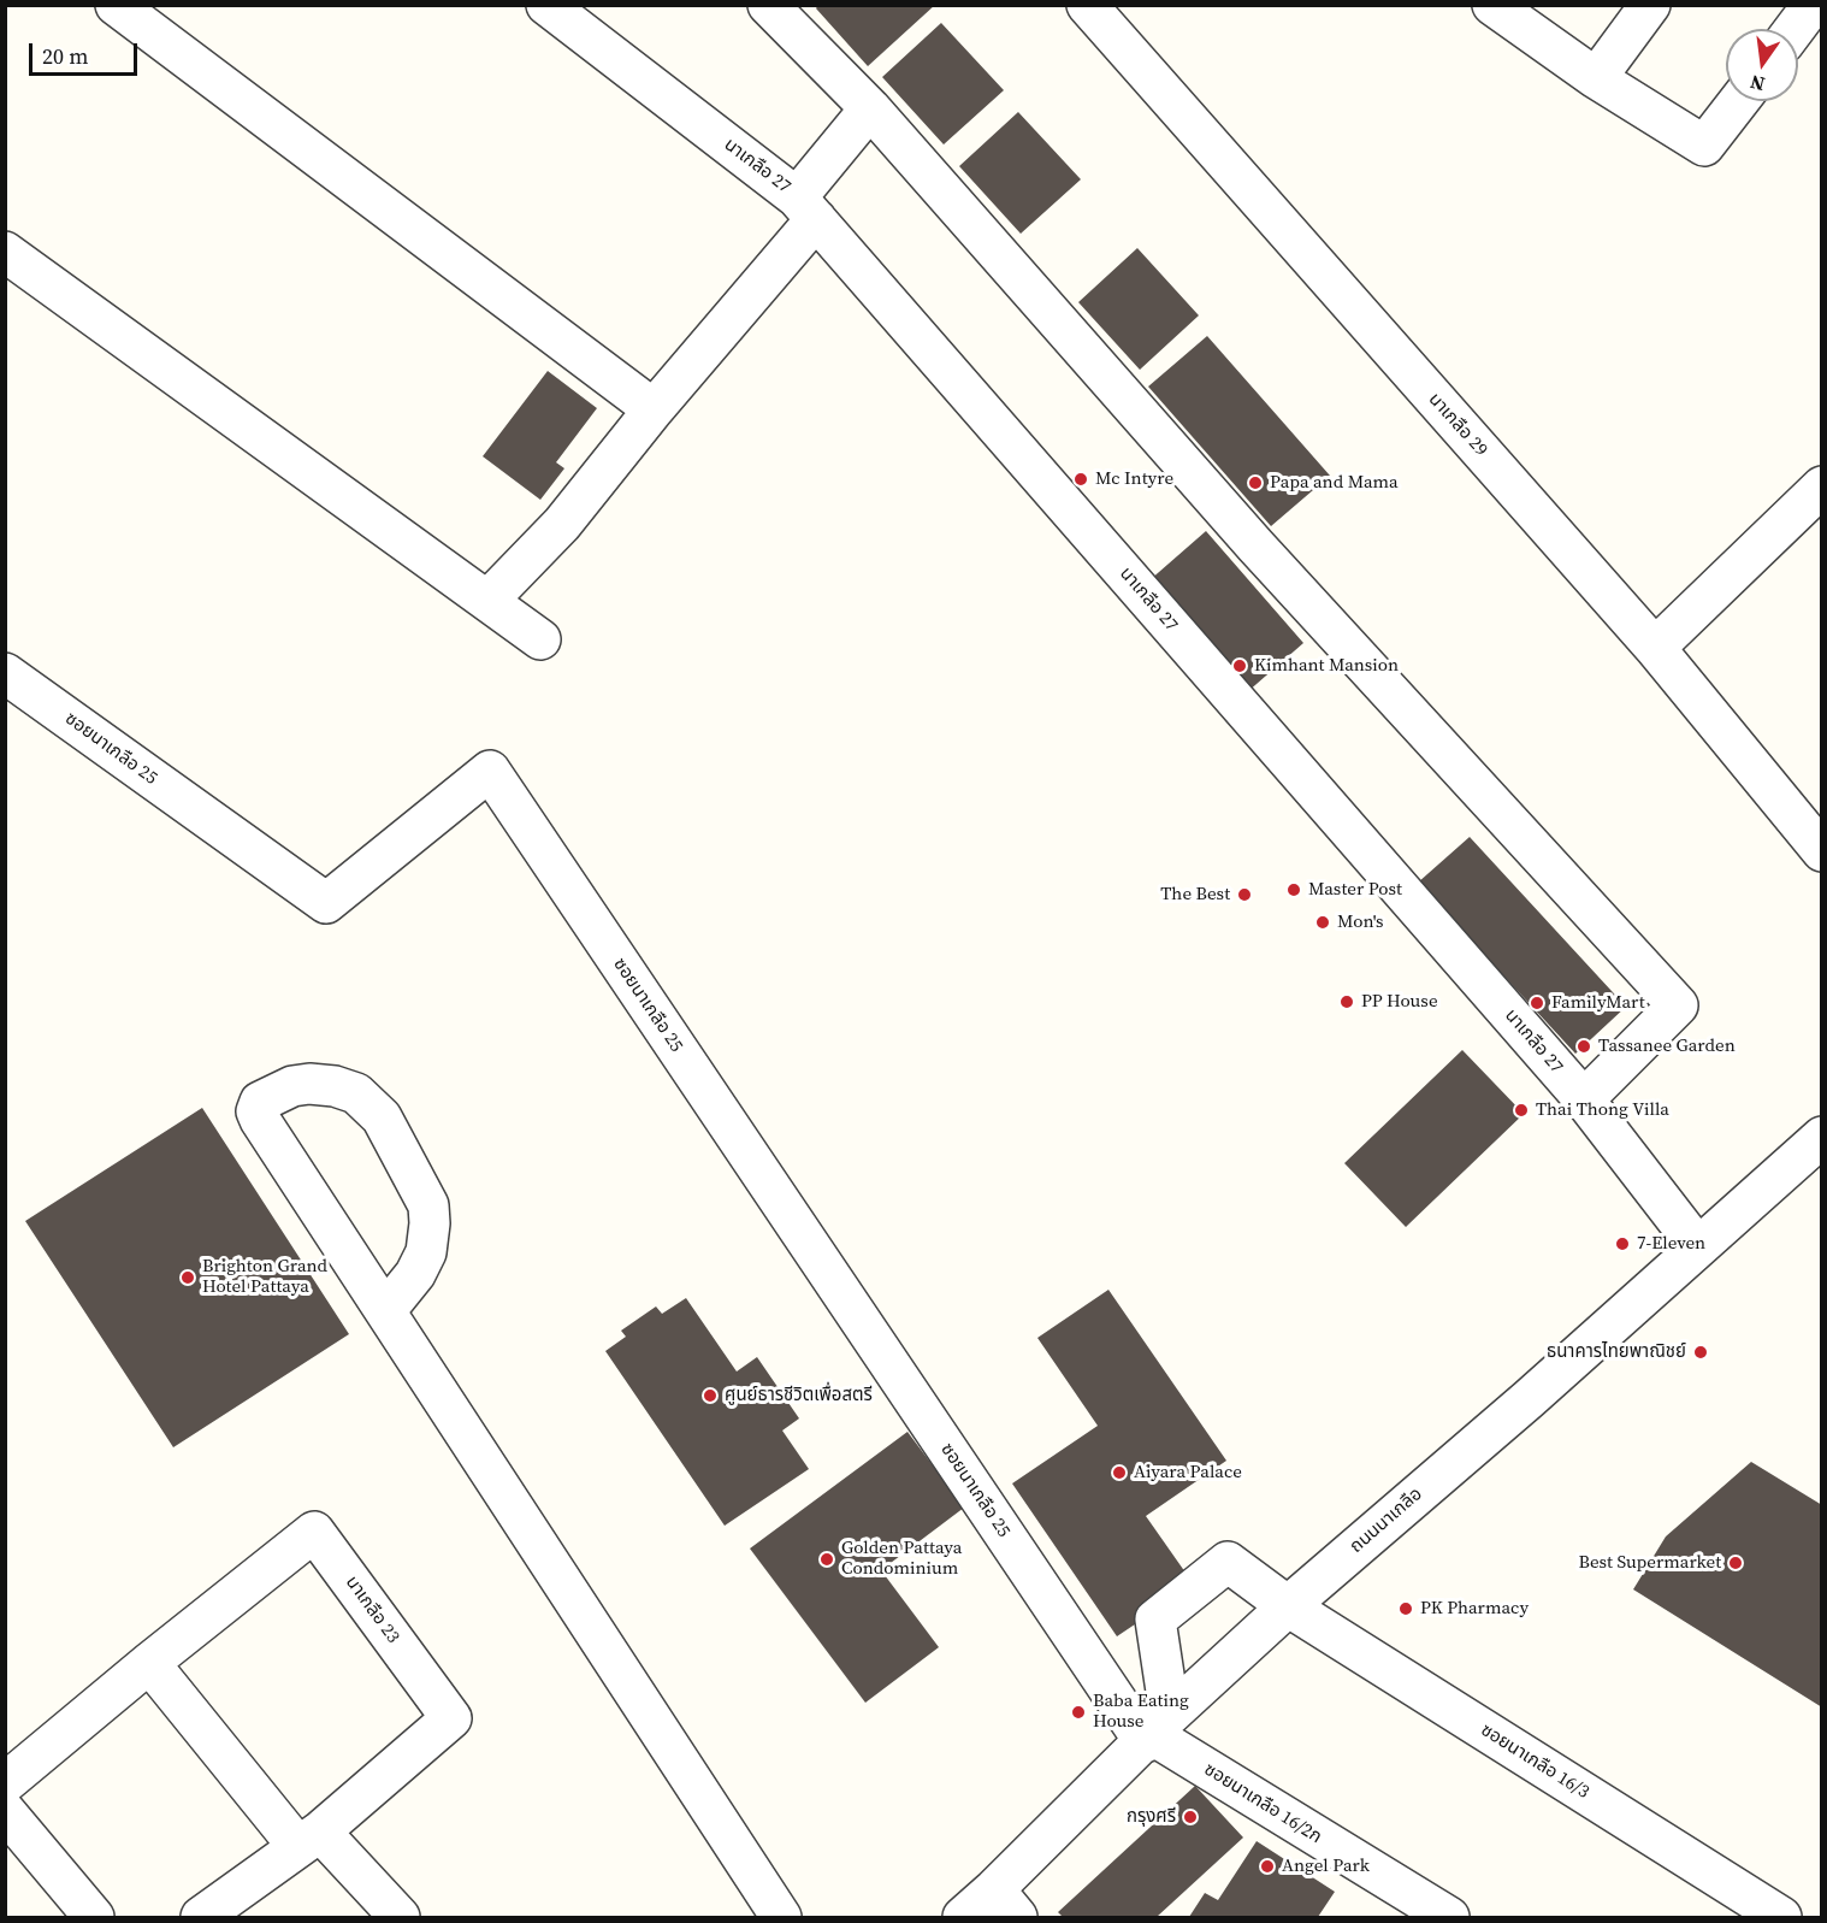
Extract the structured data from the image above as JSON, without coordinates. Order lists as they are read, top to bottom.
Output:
{
  "streets": {
    "street": [
      "นาเกลือ 27",
      "นาเกลือ 29",
      "ซอยนาเกลือ 25",
      "ถนนนาเกลือ",
      "นาเกลือ 23",
      "ซอยนาเกลือ 16/3",
      "ซอยนาเกลือ 16/2ก"
    ]
  },
  "crossings": [
    ["นาเกลือ 27", "ถนนนาเกลือ"],
    ["ซอยนาเกลือ 25", "ถนนนาเกลือ"],
    ["ซอยนาเกลือ 25", "ซอยนาเกลือ 16/3"],
    ["ซอยนาเกลือ 25", "ซอยนาเกลือ 16/2ก"],
    ["ถนนนาเกลือ", "ซอยนาเกลือ 16/3"],
    ["ถนนนาเกลือ", "ซอยนาเกลือ 16/2ก"],
    ["ซอยนาเกลือ 16/3", "ซอยนาเกลือ 16/2ก"]
  ],
  "places": [
    "Mc Intyre",
    "Papa and Mama",
    "Kimhant Mansion",
    "Master Post",
    "The Best",
    "Mon's",
    "PP House",
    "FamilyMart",
    "Tassanee Garden",
    "Thai Thong Villa",
    "7-Eleven",
    "Brighton Grand Hotel Pattaya",
    "ธนาคารไทยพาณิชย์",
    "ศูนย์ธารชีวิตเพื่อสตรี",
    "Aiyara Palace",
    "Golden Pattaya Condominium",
    "Best Supermarket",
    "PK Pharmacy",
    "Baba Eating House",
    "กรุงศรี",
    "Angel Park"
  ],
  "scale_bar": "20 m",
  "north": "bottom"
}
